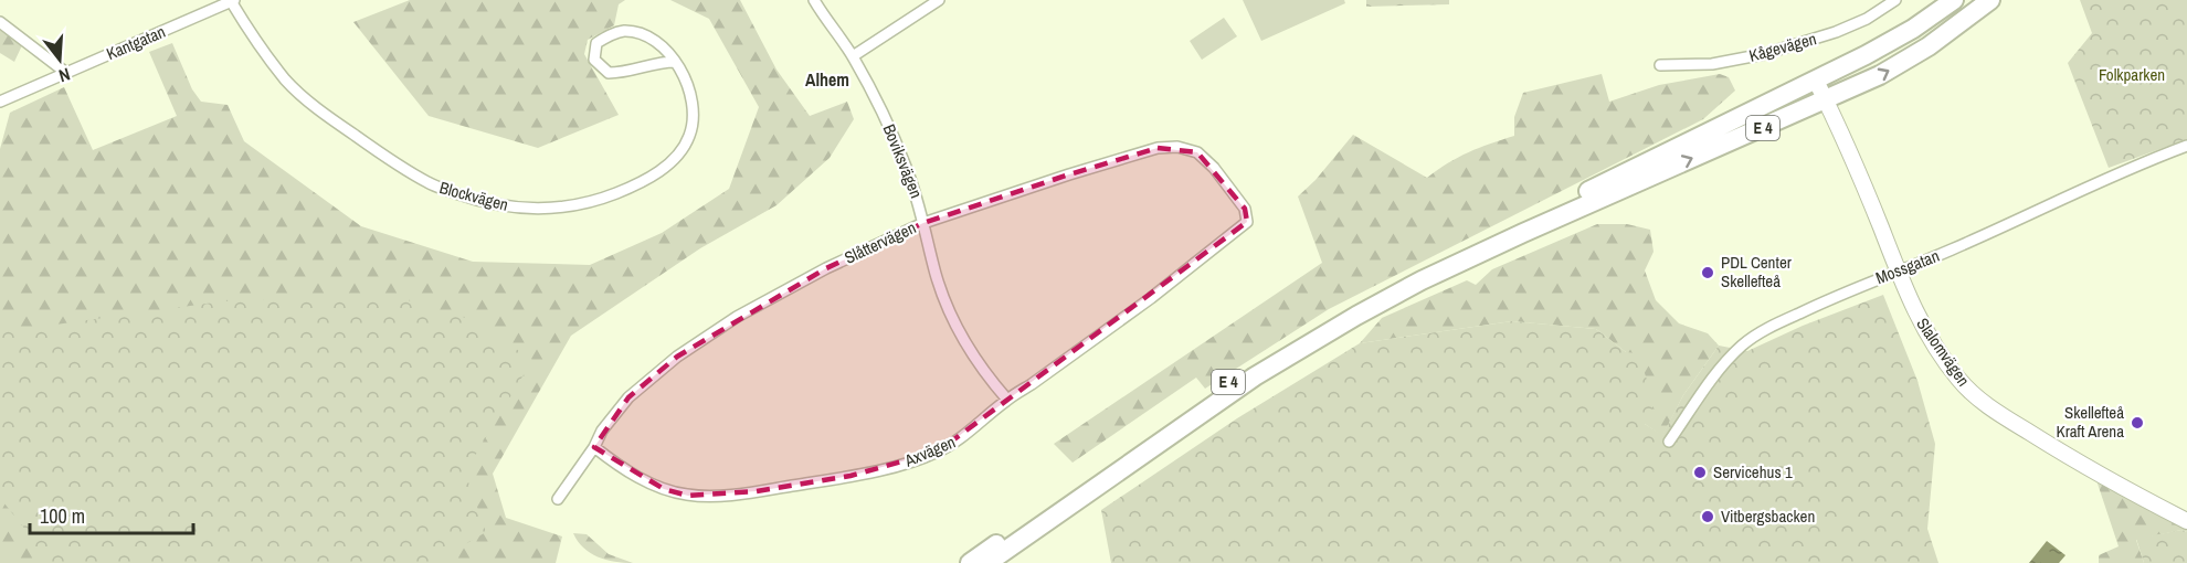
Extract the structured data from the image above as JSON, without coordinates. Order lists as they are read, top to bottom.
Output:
{
  "streets": {
    "highway": ["E 4"],
    "street": [
      "Kantgatan",
      "Kågevägen",
      "Boviksvägen",
      "Blockvägen",
      "Slåttervägen",
      "Mossgatan",
      "Slalomvägen",
      "Axvägen"
    ]
  },
  "crossings": [
    ["Kantgatan", "Blockvägen"],
    ["E 4", "Slalomvägen"],
    ["Boviksvägen", "Slåttervägen"],
    ["Boviksvägen", "Axvägen"],
    ["Slåttervägen", "Axvägen"],
    ["Mossgatan", "Slalomvägen"]
  ],
  "districts": ["Alhem"],
  "parks": ["Folkparken"],
  "places": [
    "PDL Center Skellefteå",
    "Skellefteå Kraft Arena",
    "Servicehus 1",
    "Vitbergsbacken"
  ],
  "scale_bar": "100 m",
  "north": "bottom"
}
